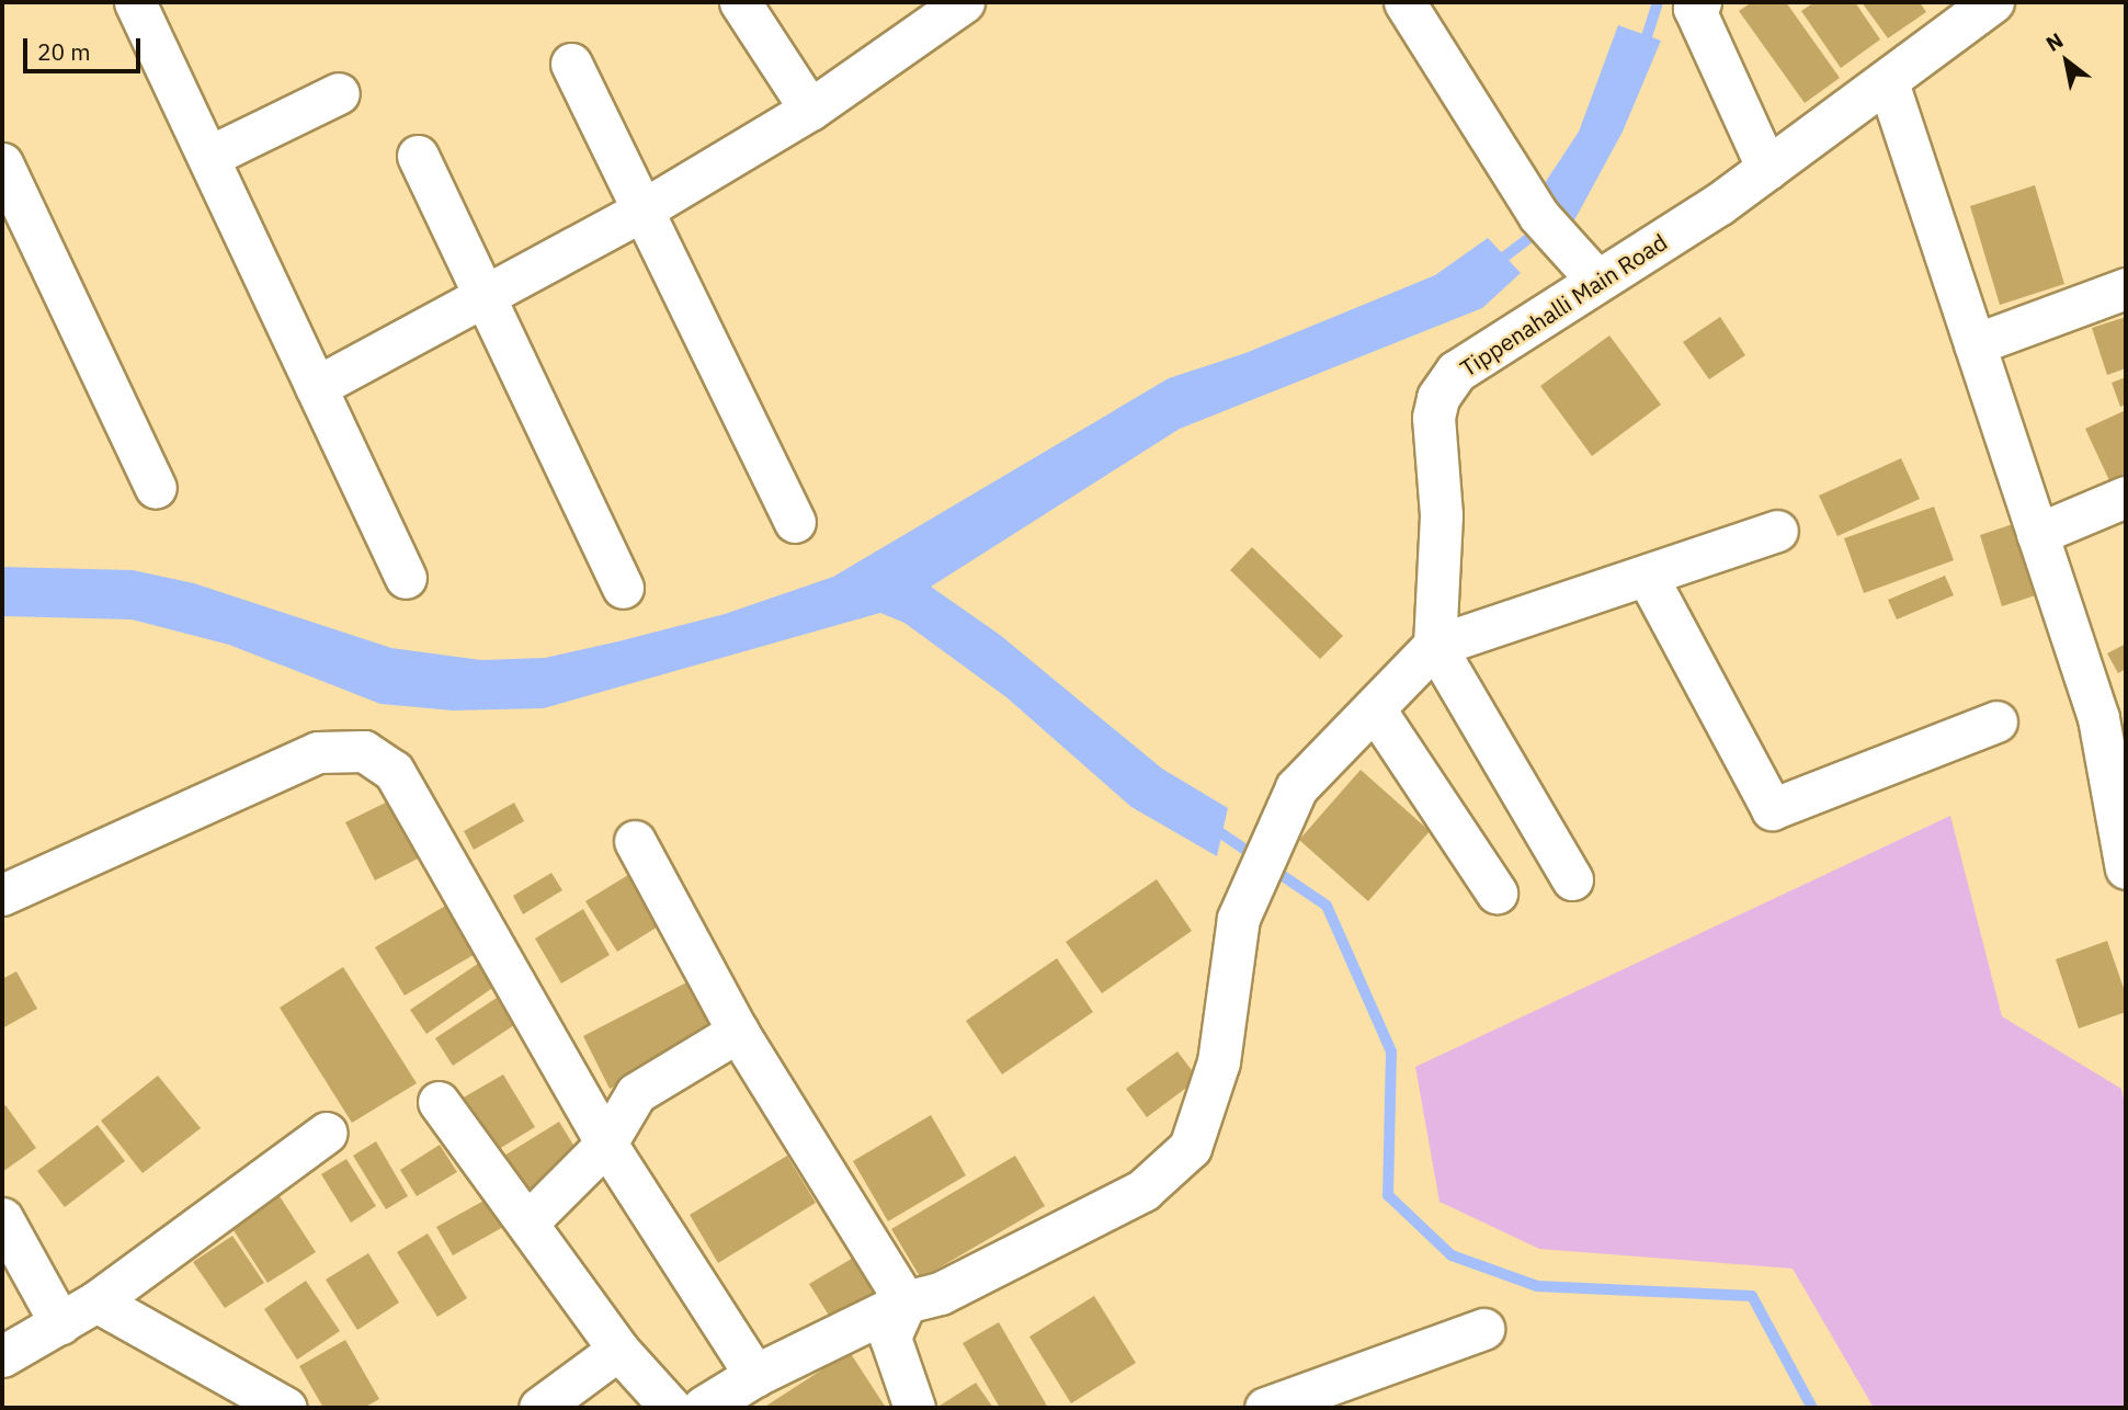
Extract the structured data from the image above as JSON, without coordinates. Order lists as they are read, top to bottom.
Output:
{
  "streets": {
    "street": ["Tippenahalli Main Road"]
  },
  "scale_bar": "20 m",
  "north": "top left"
}
